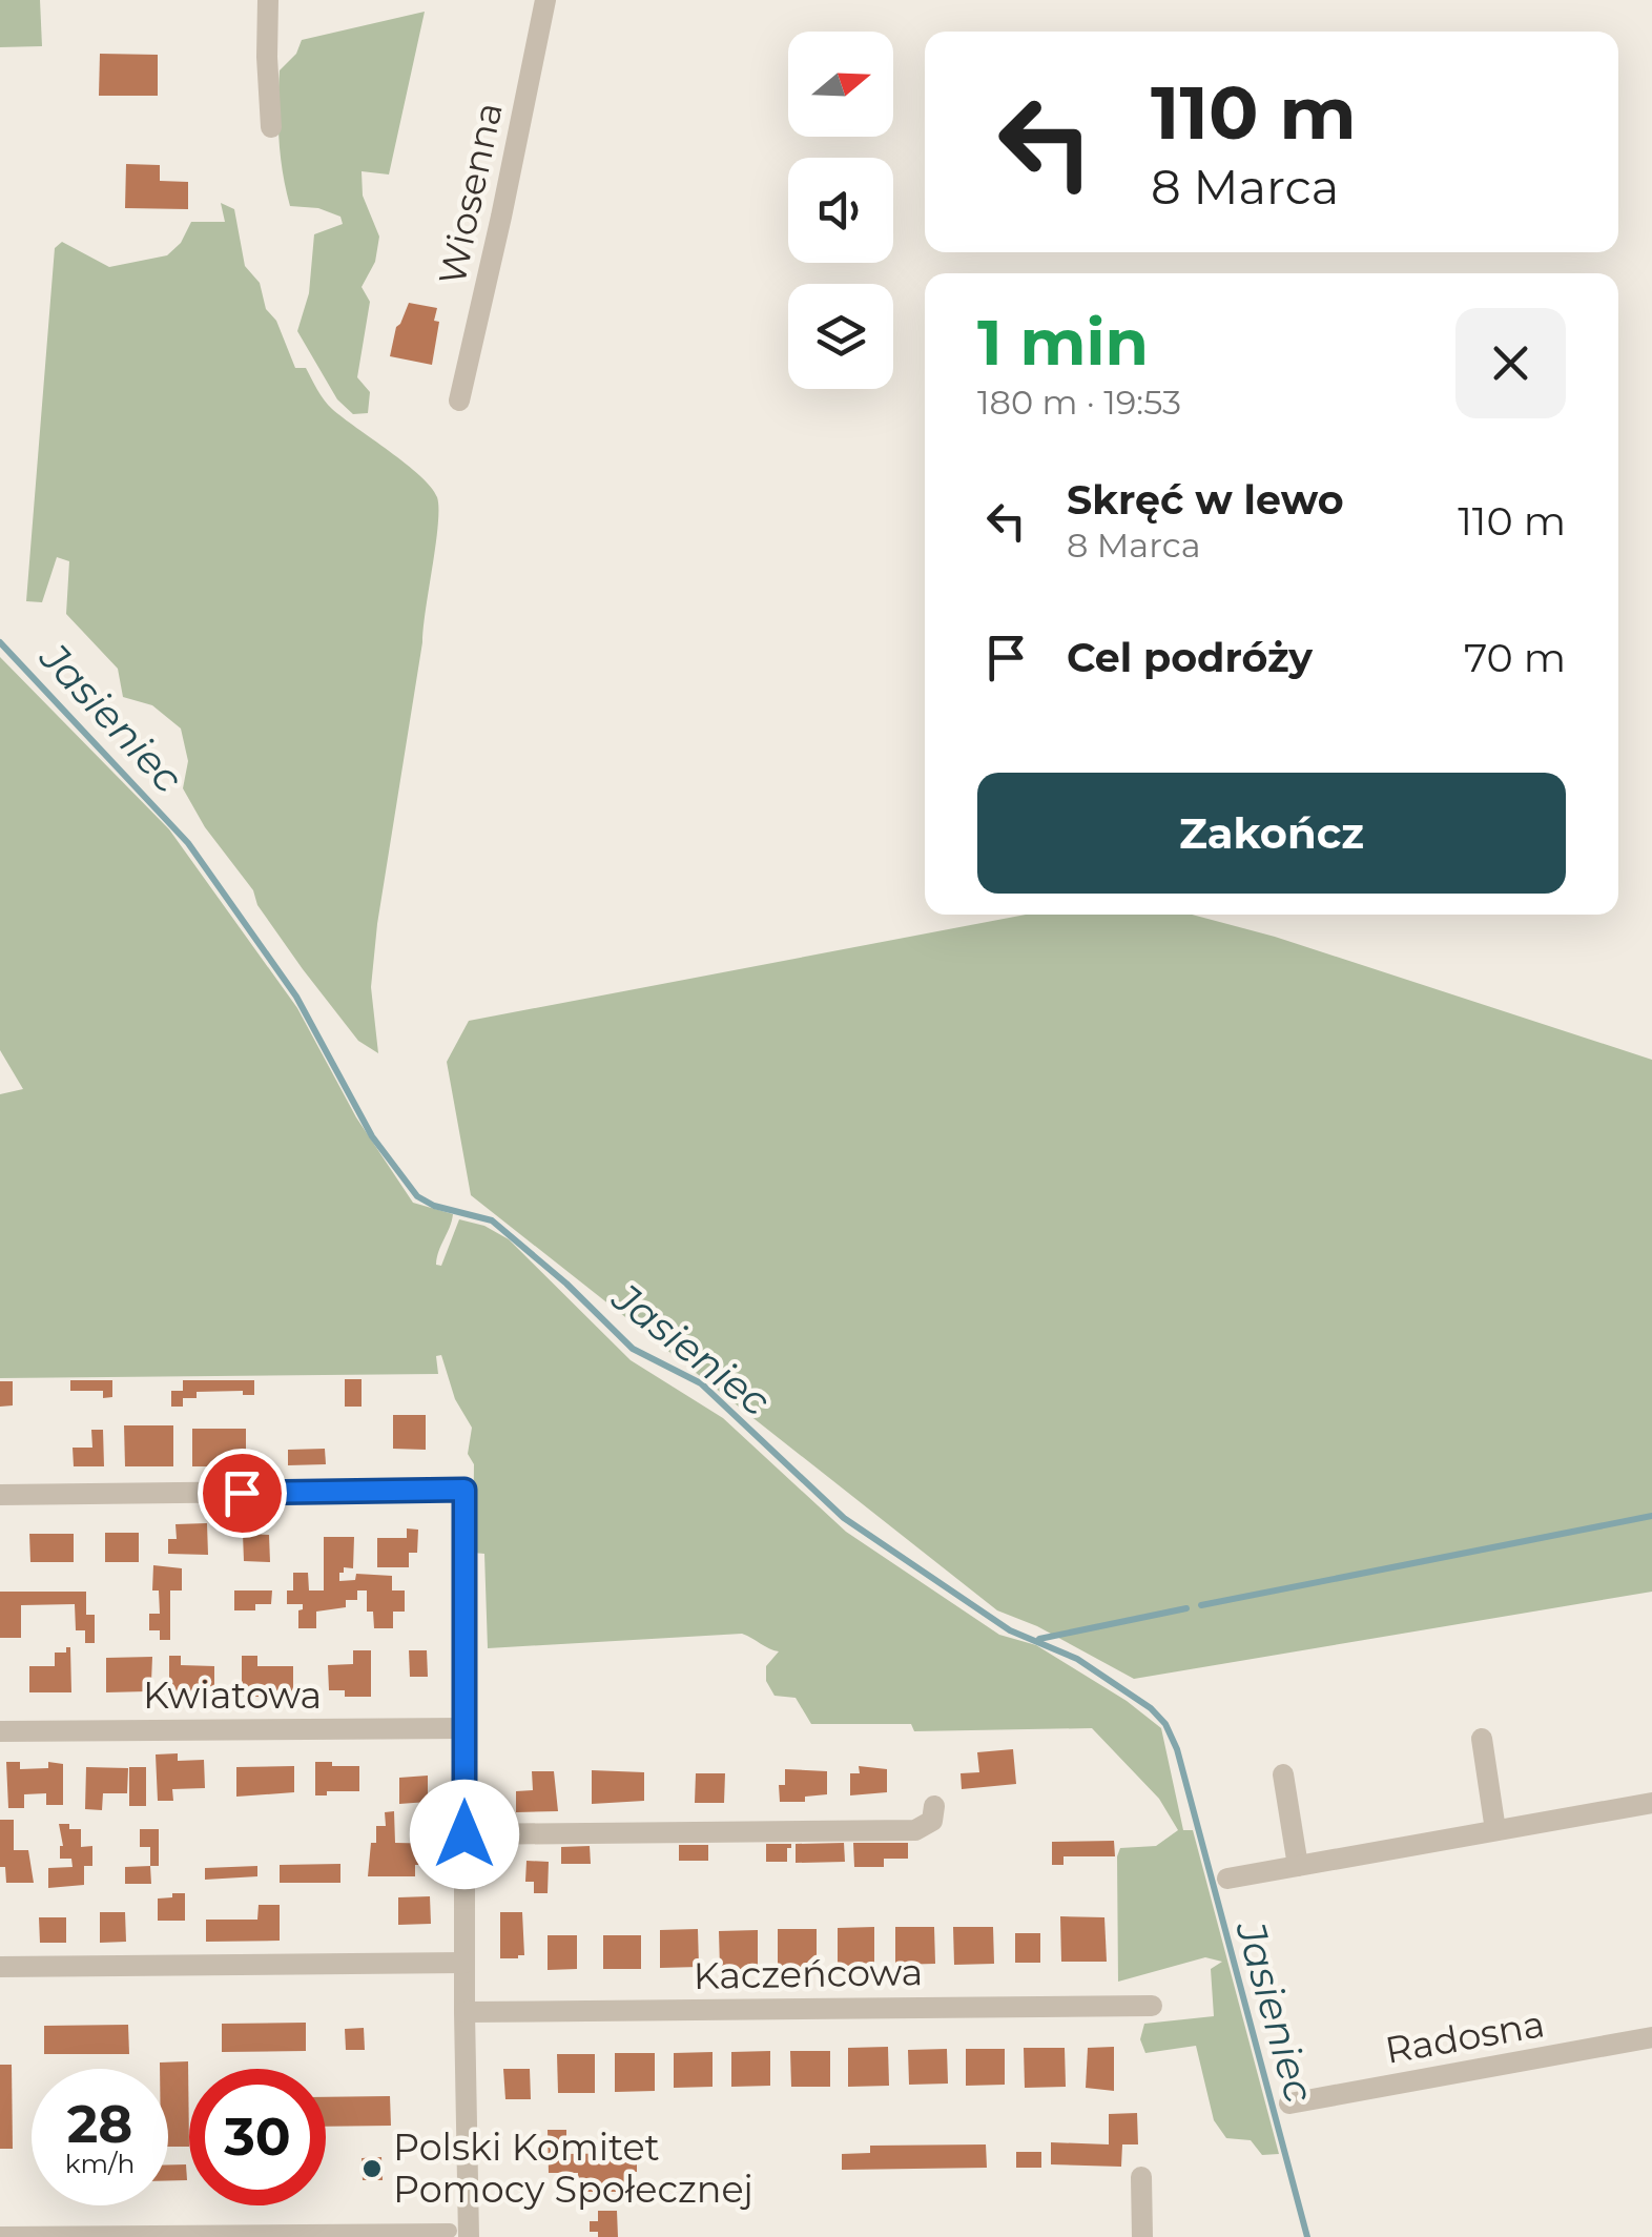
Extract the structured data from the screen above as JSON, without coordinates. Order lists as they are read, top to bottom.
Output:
{
  "streets": {
    "street": [
      "Wiosenna",
      "Kwiatowa",
      "Kaczeńcowa",
      "Radosna"
    ]
  },
  "water": ["Jasieniec"],
  "places": ["Polski Komitet Pomocy Społecznej"],
  "north": "right",
  "page": {
    "turn": ["110 m", "8 Marca"],
    "heading": ["1 min", "180 m · 19:53"],
    "list": [
      {
        "name": "Skręć w lewo",
        "note": "8 Marca",
        "value": "110 m"
      },
      {
        "name": "Cel podróży",
        "value": "70 m"
      }
    ],
    "buttons": "Zakończ",
    "speed": "28 km/h",
    "limit": "30"
  }
}
